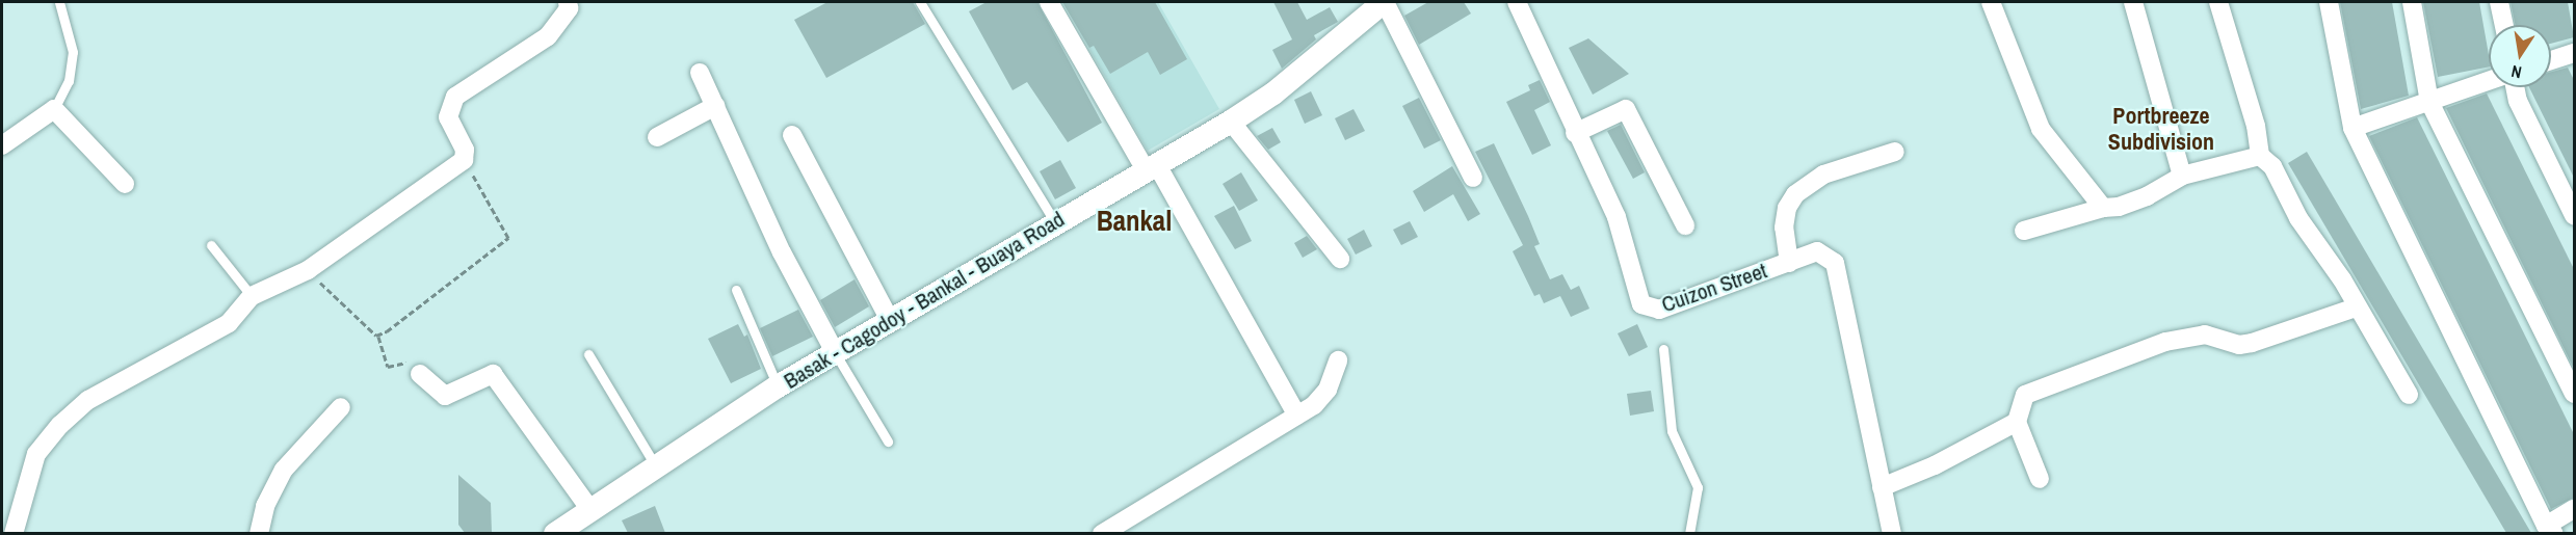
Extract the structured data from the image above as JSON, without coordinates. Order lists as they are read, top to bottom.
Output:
{
  "streets": {
    "street": ["Cuizon Street", "Basak - Cagodoy - Bankal - Buaya Road"]
  },
  "districts": ["Portbreeze Subdivision", "Bankal"],
  "north": "bottom"
}
